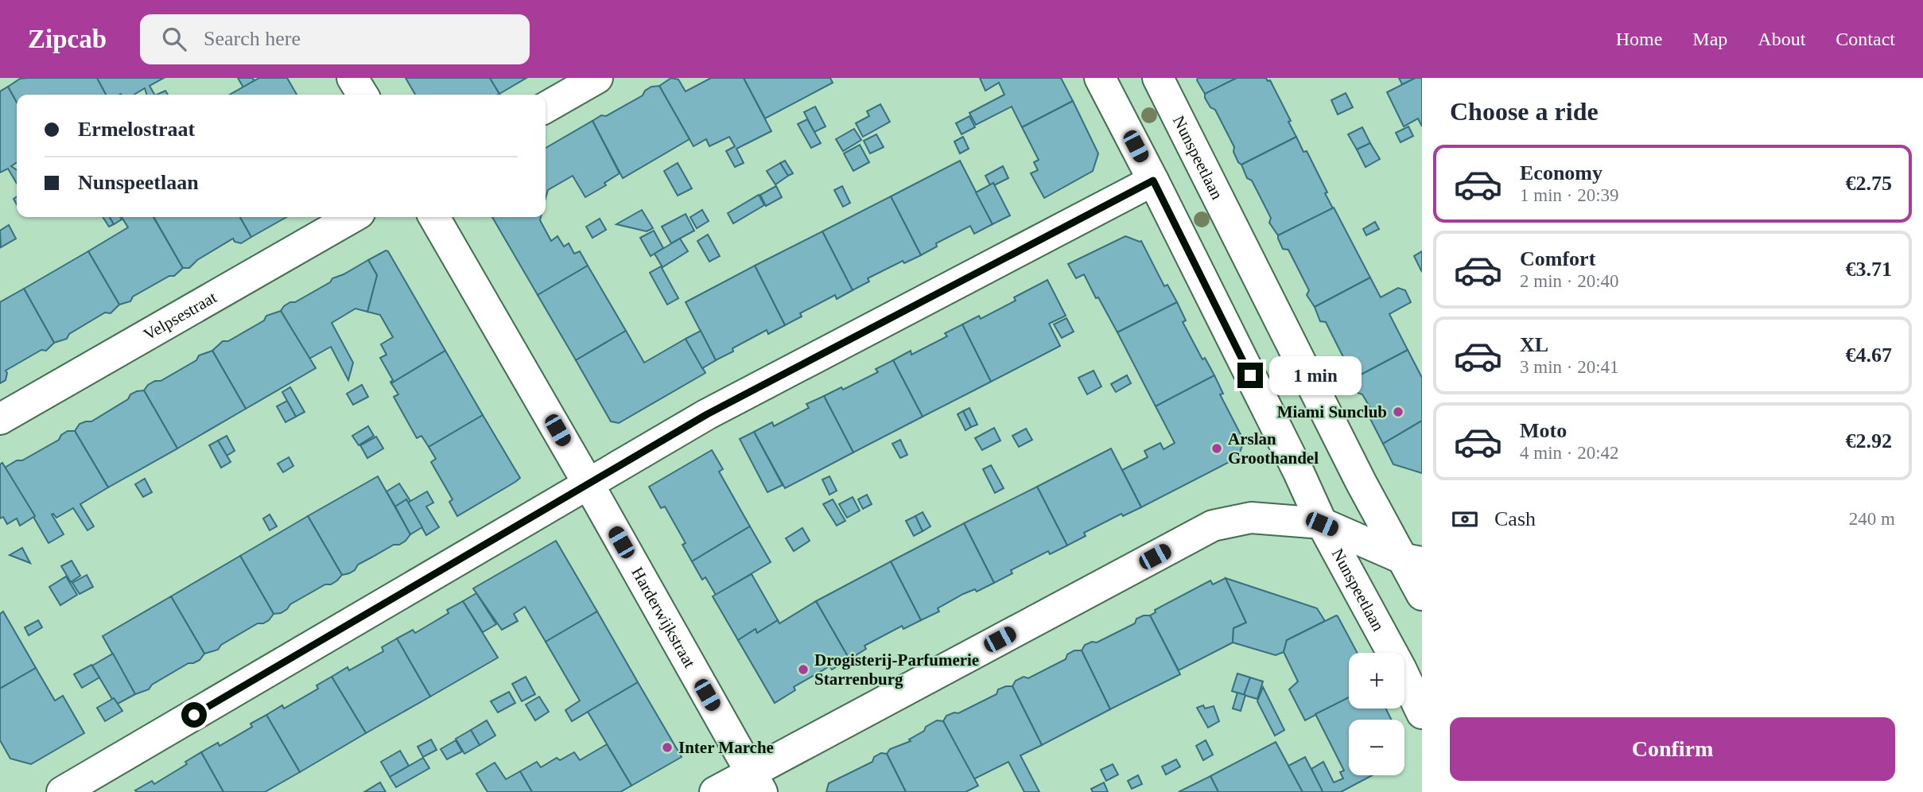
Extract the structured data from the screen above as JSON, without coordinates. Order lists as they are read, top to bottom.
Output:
{
  "streets": {
    "street": ["Nunspeetlaan", "Velpsestraat", "Harderwijkstraat"]
  },
  "places": [
    "Miami Sunclub",
    "Arslan Groothandel",
    "Drogisterij-Parfumerie Starrenburg",
    "Inter Marche"
  ],
  "page": {
    "header": "Zipcab",
    "search": "Search here",
    "nav": [
      "Home",
      "Map",
      "About",
      "Contact"
    ],
    "heading": "Choose a ride",
    "banner": ["Ermelostraat", "Nunspeetlaan"],
    "list": [
      {
        "name": "Economy",
        "note": "1 min · 20:39",
        "value": "€2.75"
      },
      {
        "name": "Comfort",
        "note": "2 min · 20:40",
        "value": "€3.71"
      },
      {
        "name": "XL",
        "note": "3 min · 20:41",
        "value": "€4.67"
      },
      {
        "name": "Moto",
        "note": "4 min · 20:42",
        "value": "€2.92"
      }
    ],
    "bubble": "1 min",
    "pay": ["Cash", "240 m"],
    "map_buttons": ["+", "−"],
    "buttons": "Confirm"
  }
}
